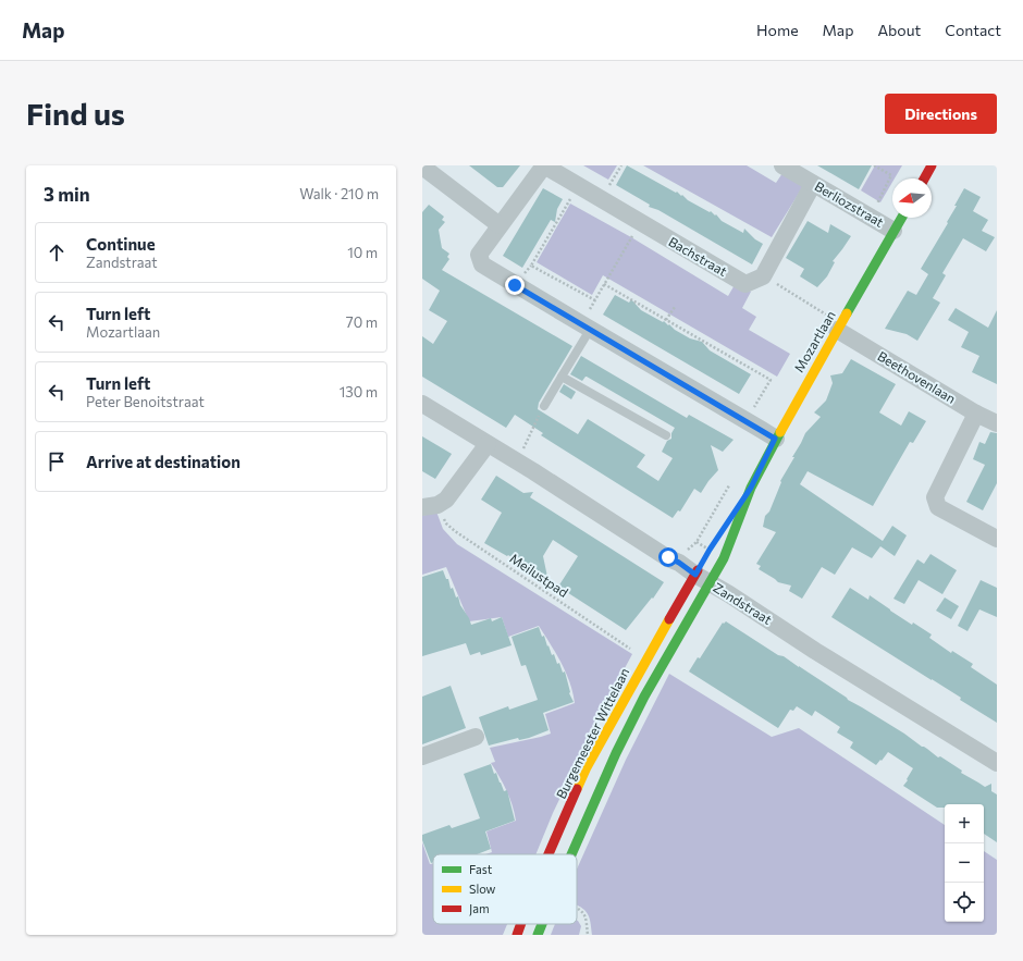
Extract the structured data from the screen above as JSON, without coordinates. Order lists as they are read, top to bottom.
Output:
{
  "streets": {
    "street": [
      "Berliozstraat",
      "Bachstraat",
      "Mozartlaan",
      "Beethovenlaan",
      "Zandstraat",
      "Burgemeester Wittelaan"
    ],
    "path": ["Meilustpad"]
  },
  "crossings": [
    ["Berliozstraat", "Mozartlaan"],
    ["Mozartlaan", "Beethovenlaan"],
    ["Mozartlaan", "Zandstraat"],
    ["Mozartlaan", "Burgemeester Wittelaan"],
    ["Zandstraat", "Burgemeester Wittelaan"]
  ],
  "legend": ["Fast", "Slow", "Jam"],
  "north": "left",
  "page": {
    "header": "Map",
    "nav": [
      "Home",
      "Map",
      "About",
      "Contact"
    ],
    "buttons": "Directions",
    "title": "Find us",
    "heading": ["3 min", "Walk · 210 m"],
    "list": [
      ["Continue", "Zandstraat", "10 m"],
      ["Turn left", "Mozartlaan", "70 m"],
      ["Turn left", "Peter Benoitstraat", "130 m"],
      "Arrive at destination"
    ],
    "map_buttons": ["+", "−"]
  }
}
